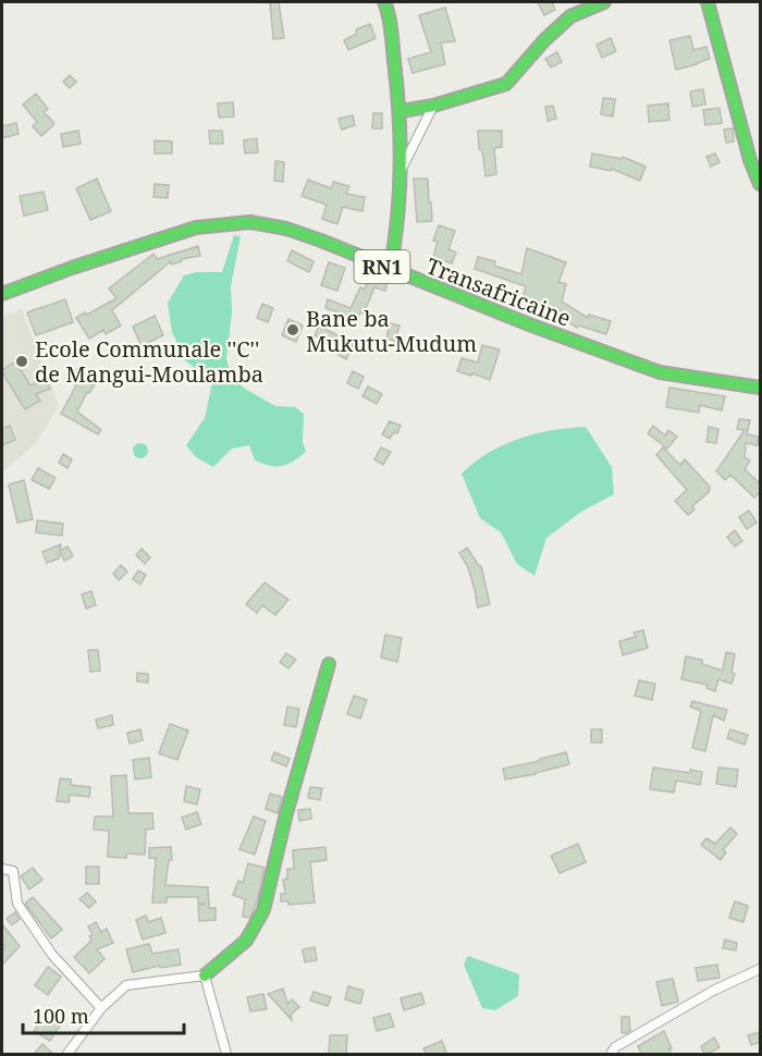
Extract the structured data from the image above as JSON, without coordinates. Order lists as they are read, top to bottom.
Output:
{
  "streets": {
    "main road": ["RN1", "Transafricaine"]
  },
  "places": ["Bane ba Mukutu-Mudum", "Ecole Communale ''C'' de Mangui-Moulamba"],
  "scale_bar": "100 m"
}
